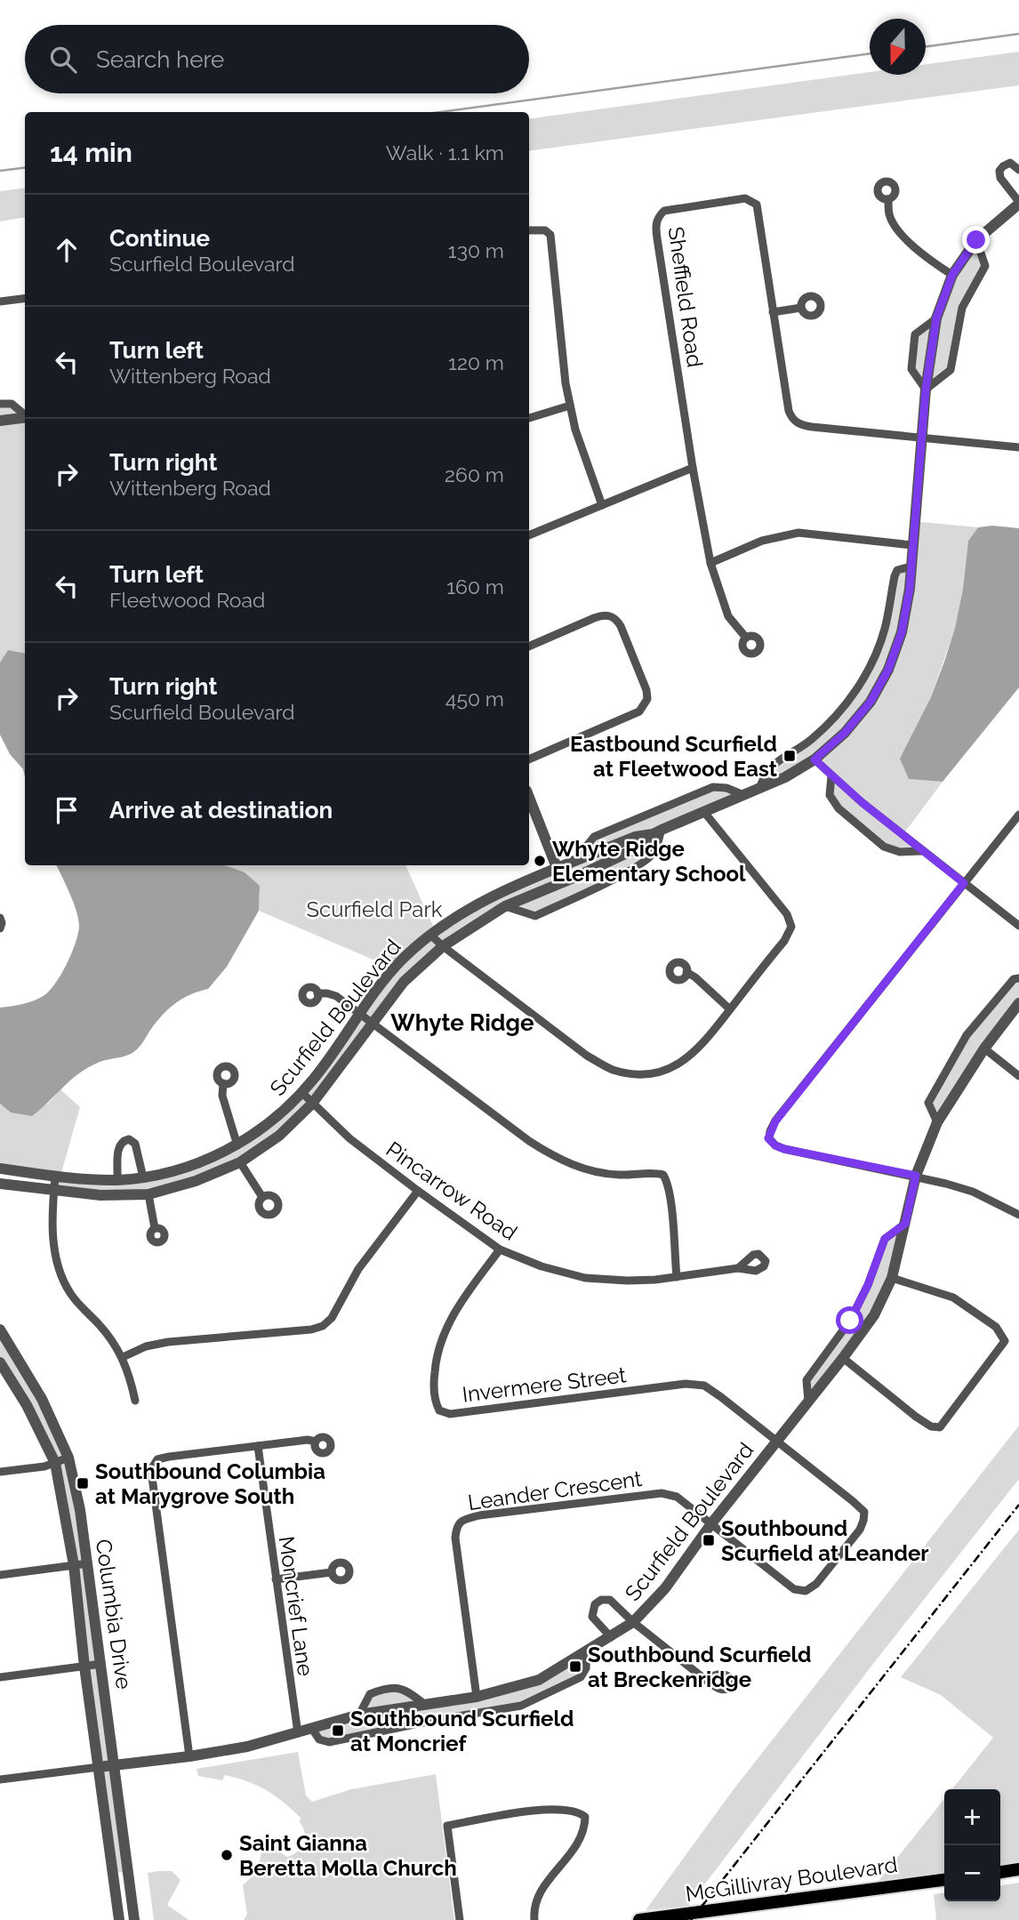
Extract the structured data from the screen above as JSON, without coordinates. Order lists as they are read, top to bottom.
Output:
{
  "streets": {
    "main road": ["McGillivray Boulevard"],
    "street": [
      "Sheffield Road",
      "Scurfield Boulevard",
      "Pincarrow Road",
      "Invermere Street",
      "Leander Crescent",
      "Moncrief Lane",
      "Columbia Drive"
    ]
  },
  "crossings": [
    ["Sheffield Road", "Scurfield Boulevard"],
    ["Scurfield Boulevard", "Pincarrow Road"],
    ["Scurfield Boulevard", "Invermere Street"],
    ["Scurfield Boulevard", "Leander Crescent"],
    ["Scurfield Boulevard", "Moncrief Lane"],
    ["Scurfield Boulevard", "Columbia Drive"],
    ["Pincarrow Road", "Invermere Street"]
  ],
  "districts": ["Whyte Ridge"],
  "parks": ["Scurfield Park"],
  "places": {
    "transit": [
      "Eastbound Scurfield at Fleetwood East",
      "Southbound Columbia at Marygrove South",
      "Southbound Scurfield at Leander",
      "Southbound Scurfield at Breckenridge",
      "Southbound Scurfield at Moncrief"
    ],
    "other": ["Whyte Ridge Elementary School", "Saint Gianna Beretta Molla Church"]
  },
  "north": "bottom",
  "page": {
    "search": "Search here",
    "heading": ["14 min", "Walk · 1.1 km"],
    "list": [
      ["Continue", "Scurfield Boulevard", "130 m"],
      ["Turn left", "Wittenberg Road", "120 m"],
      ["Turn right", "Wittenberg Road", "260 m"],
      ["Turn left", "Fleetwood Road", "160 m"],
      ["Turn right", "Scurfield Boulevard", "450 m"],
      "Arrive at destination"
    ],
    "map_buttons": ["+", "−"]
  }
}
